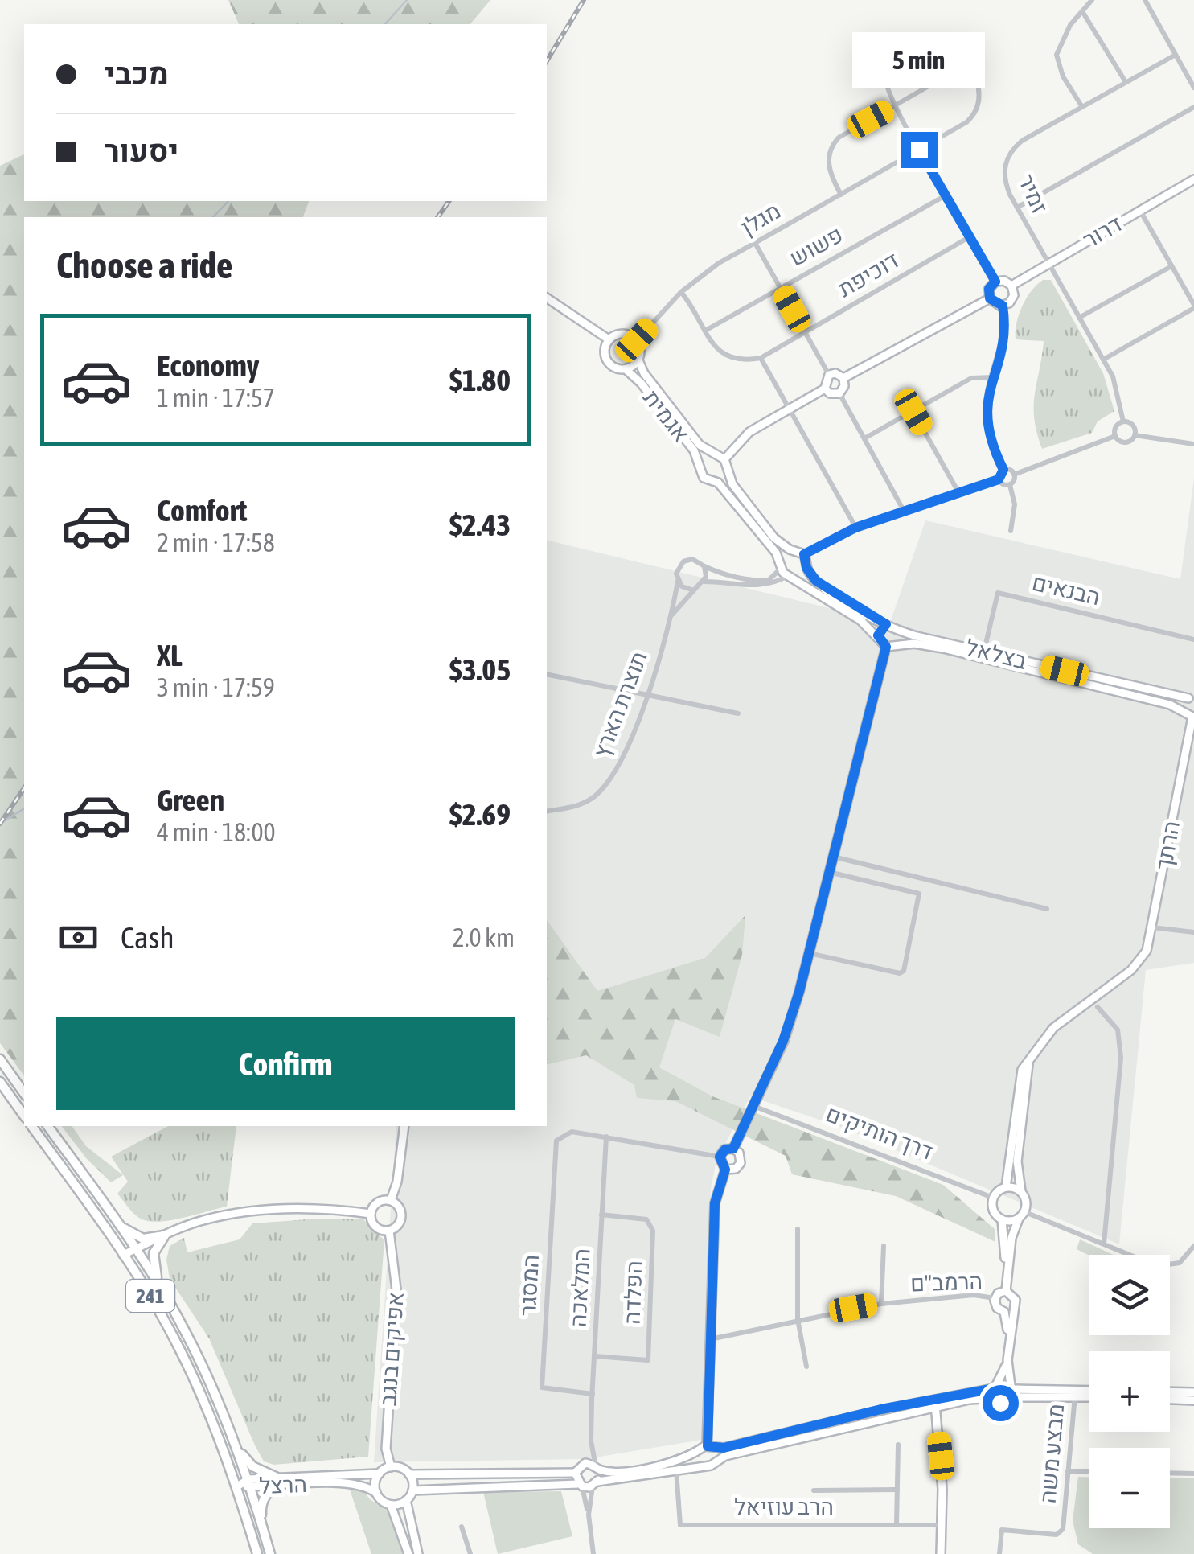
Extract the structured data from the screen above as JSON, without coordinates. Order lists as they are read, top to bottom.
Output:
{
  "streets": {
    "main road": ["241"],
    "street": [
      "זמיר",
      "מגלן",
      "דרור",
      "פשוש",
      "דוכיפת",
      "אגמית",
      "הבנאים",
      "בצלאל",
      "תוצרת הארץ",
      "הרתך",
      "דרך הותיקים",
      "הרמב\"ם",
      "המסגר",
      "המלאכה",
      "הפלדה",
      "אפיקים בנגב",
      "מבצע משה",
      "הרצל",
      "הרב עוזיאל"
    ]
  },
  "crossings": [
    ["זמיר", "דרור"],
    ["מגלן", "אגמית"],
    ["הבנאים", "בצלאל"],
    ["המסגר", "המלאכה"],
    ["המלאכה", "הפלדה"],
    ["241", "הרצל"],
    ["אפיקים בנגב", "הרצל"]
  ],
  "page": {
    "banner": ["מכבי", "יסעור"],
    "bubble": "5 min",
    "heading": "Choose a ride",
    "list": [
      {
        "name": "Economy",
        "note": "1 min · 17:57",
        "value": "$1.80"
      },
      {
        "name": "Comfort",
        "note": "2 min · 17:58",
        "value": "$2.43"
      },
      {
        "name": "XL",
        "note": "3 min · 17:59",
        "value": "$3.05"
      },
      {
        "name": "Green",
        "note": "4 min · 18:00",
        "value": "$2.69"
      }
    ],
    "pay": ["Cash", "2.0 km"],
    "buttons": "Confirm",
    "map_buttons": ["+", "−"]
  }
}
